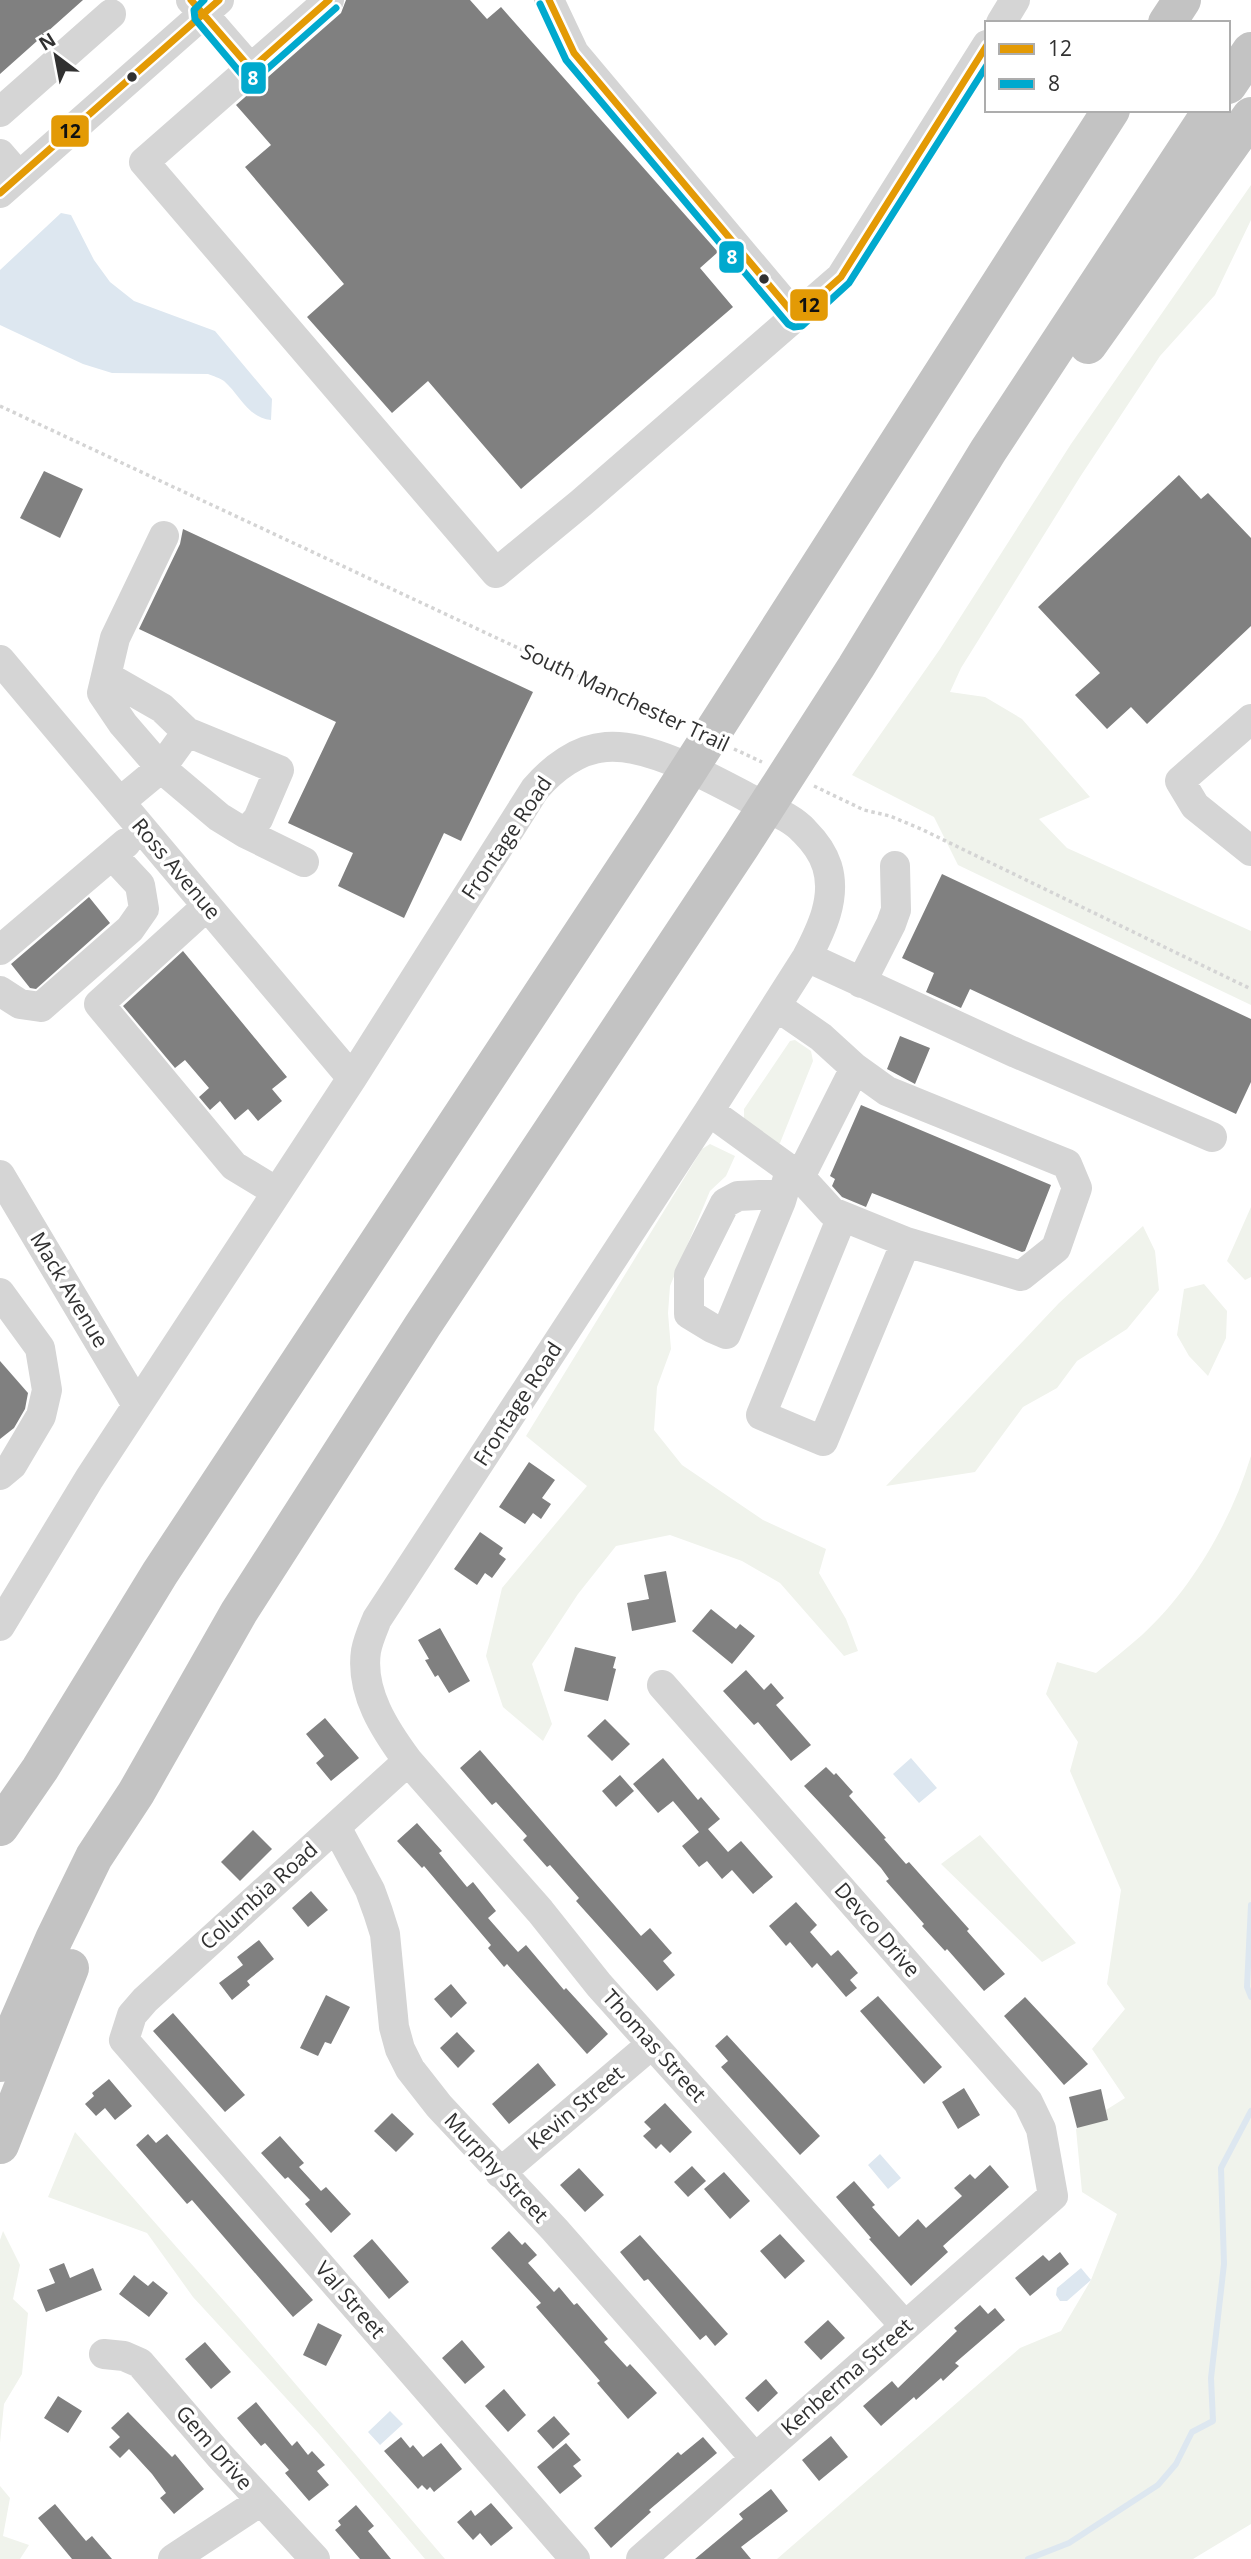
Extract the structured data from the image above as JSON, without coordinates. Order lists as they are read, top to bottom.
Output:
{
  "streets": {
    "street": [
      "Frontage Road",
      "Ross Avenue",
      "Mack Avenue",
      "Columbia Road",
      "Devco Drive",
      "Thomas Street",
      "Kevin Street",
      "Murphy Street",
      "Val Street",
      "Kenberma Street",
      "Gem Drive"
    ],
    "path": ["South Manchester Trail"]
  },
  "crossings": [
    ["Frontage Road", "Ross Avenue"],
    ["Frontage Road", "Mack Avenue"],
    ["Frontage Road", "Columbia Road"],
    ["Frontage Road", "Thomas Street"],
    ["Columbia Road", "Thomas Street"],
    ["Columbia Road", "Murphy Street"],
    ["Columbia Road", "Val Street"],
    ["Devco Drive", "Kenberma Street"],
    ["Thomas Street", "Kevin Street"],
    ["Thomas Street", "Kenberma Street"],
    ["Kevin Street", "Murphy Street"],
    ["Murphy Street", "Kenberma Street"]
  ],
  "lines": ["transit line 12", "transit line 8"],
  "legend": ["12", "8"],
  "north": "top left"
}
